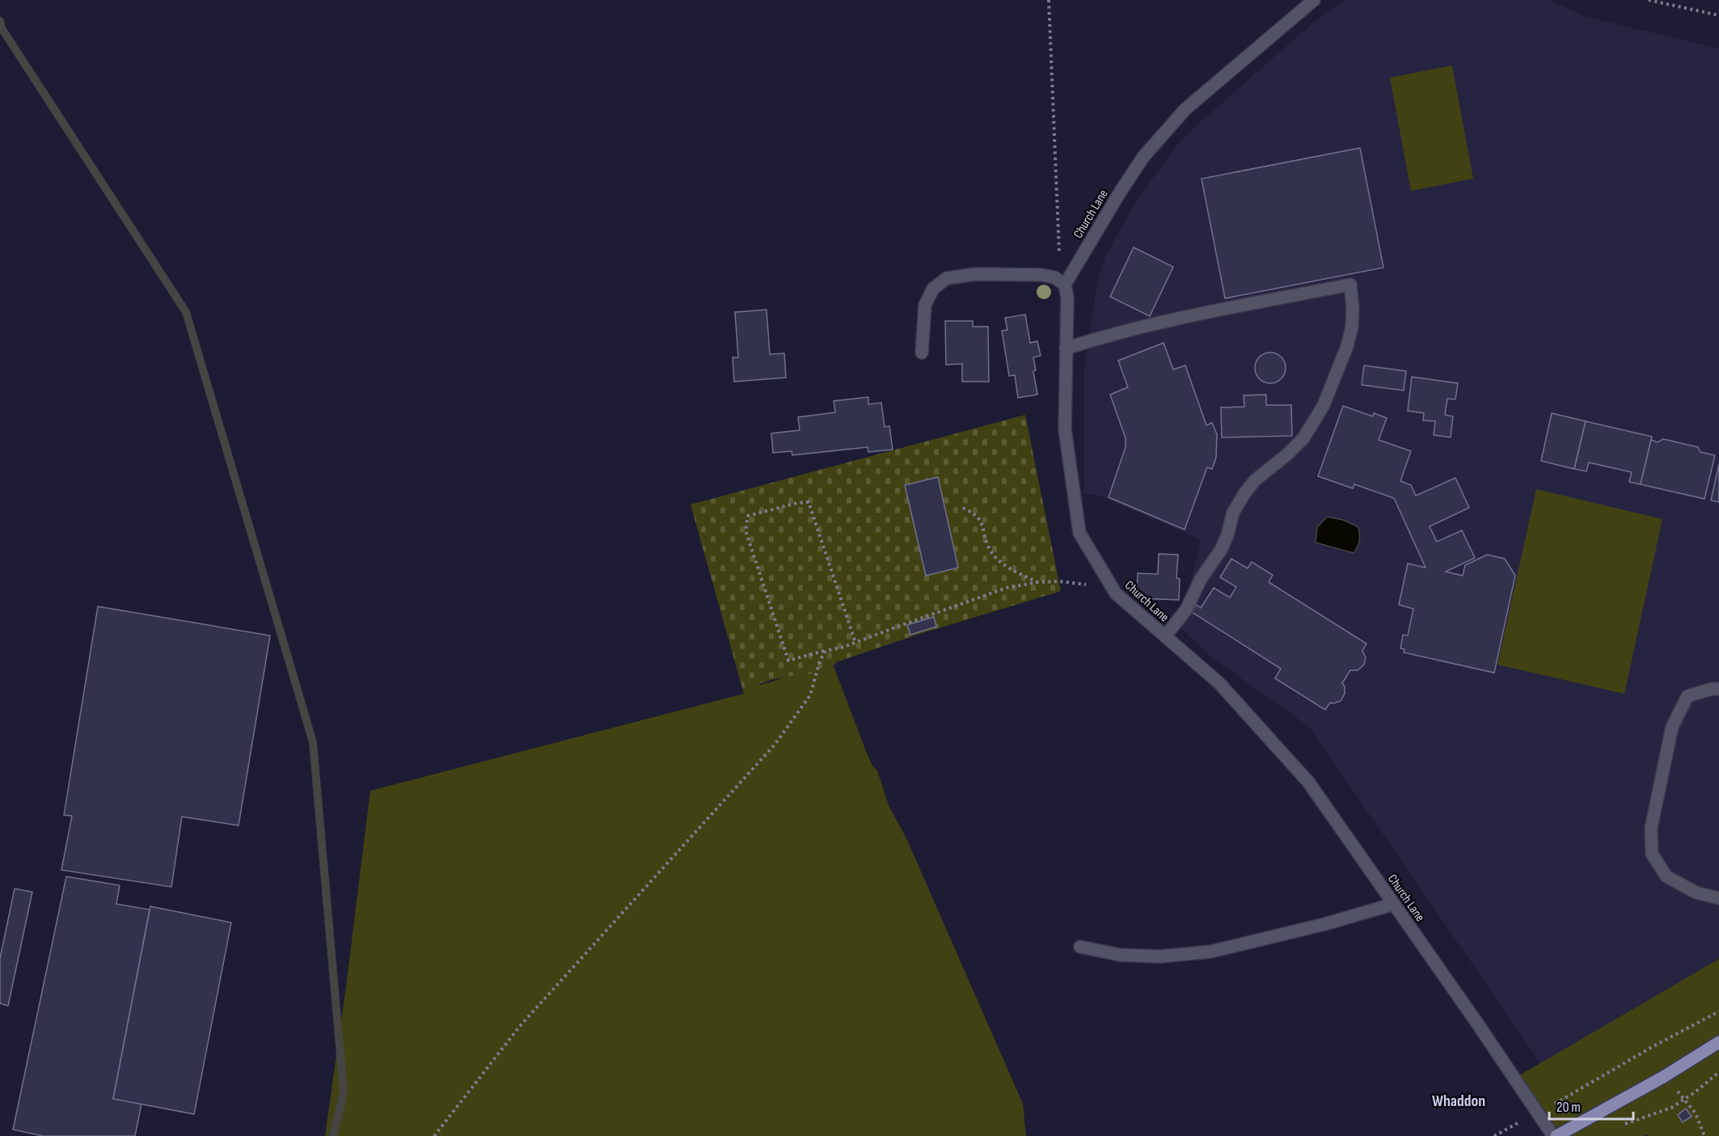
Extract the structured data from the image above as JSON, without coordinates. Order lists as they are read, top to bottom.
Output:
{
  "streets": {
    "street": ["Church Lane"]
  },
  "districts": ["Whaddon"],
  "scale_bar": "20 m"
}
